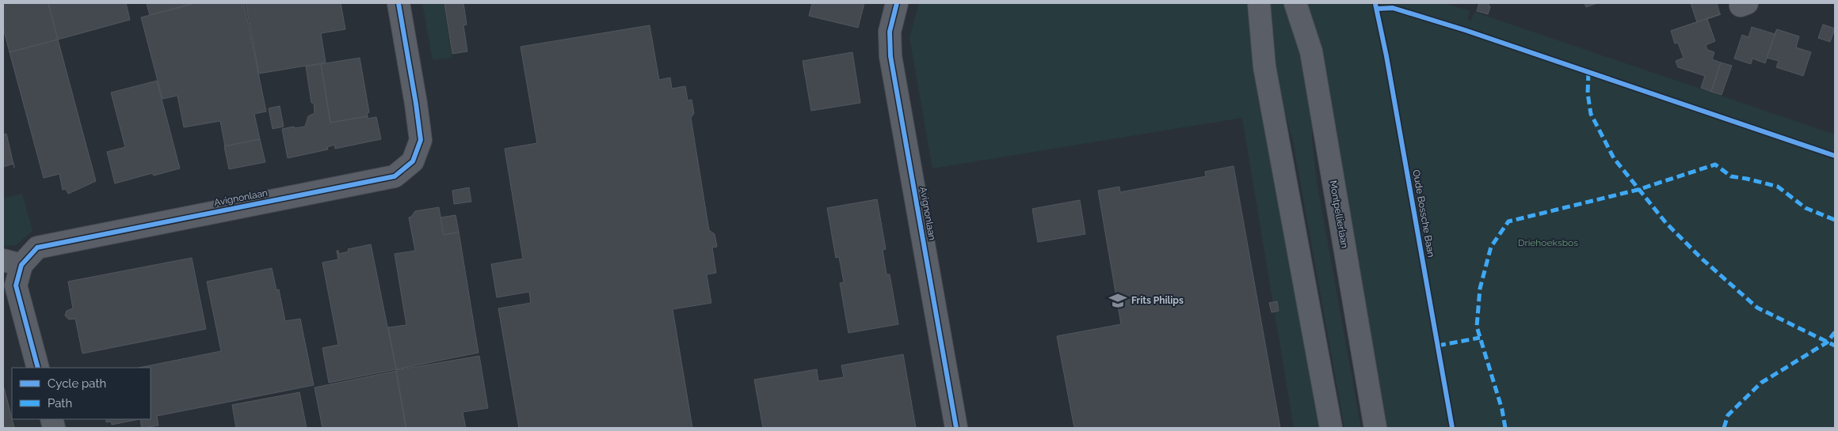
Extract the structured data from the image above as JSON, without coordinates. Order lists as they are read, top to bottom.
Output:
{
  "streets": {
    "street": ["Avignonlaan", "Montpellierlaan"],
    "cycle path": ["Oude Bossche Baan"]
  },
  "parks": ["Driehoeksbos"],
  "places": {
    "school or university": ["Frits Philips"]
  },
  "legend": ["Cycle path", "Path"]
}
